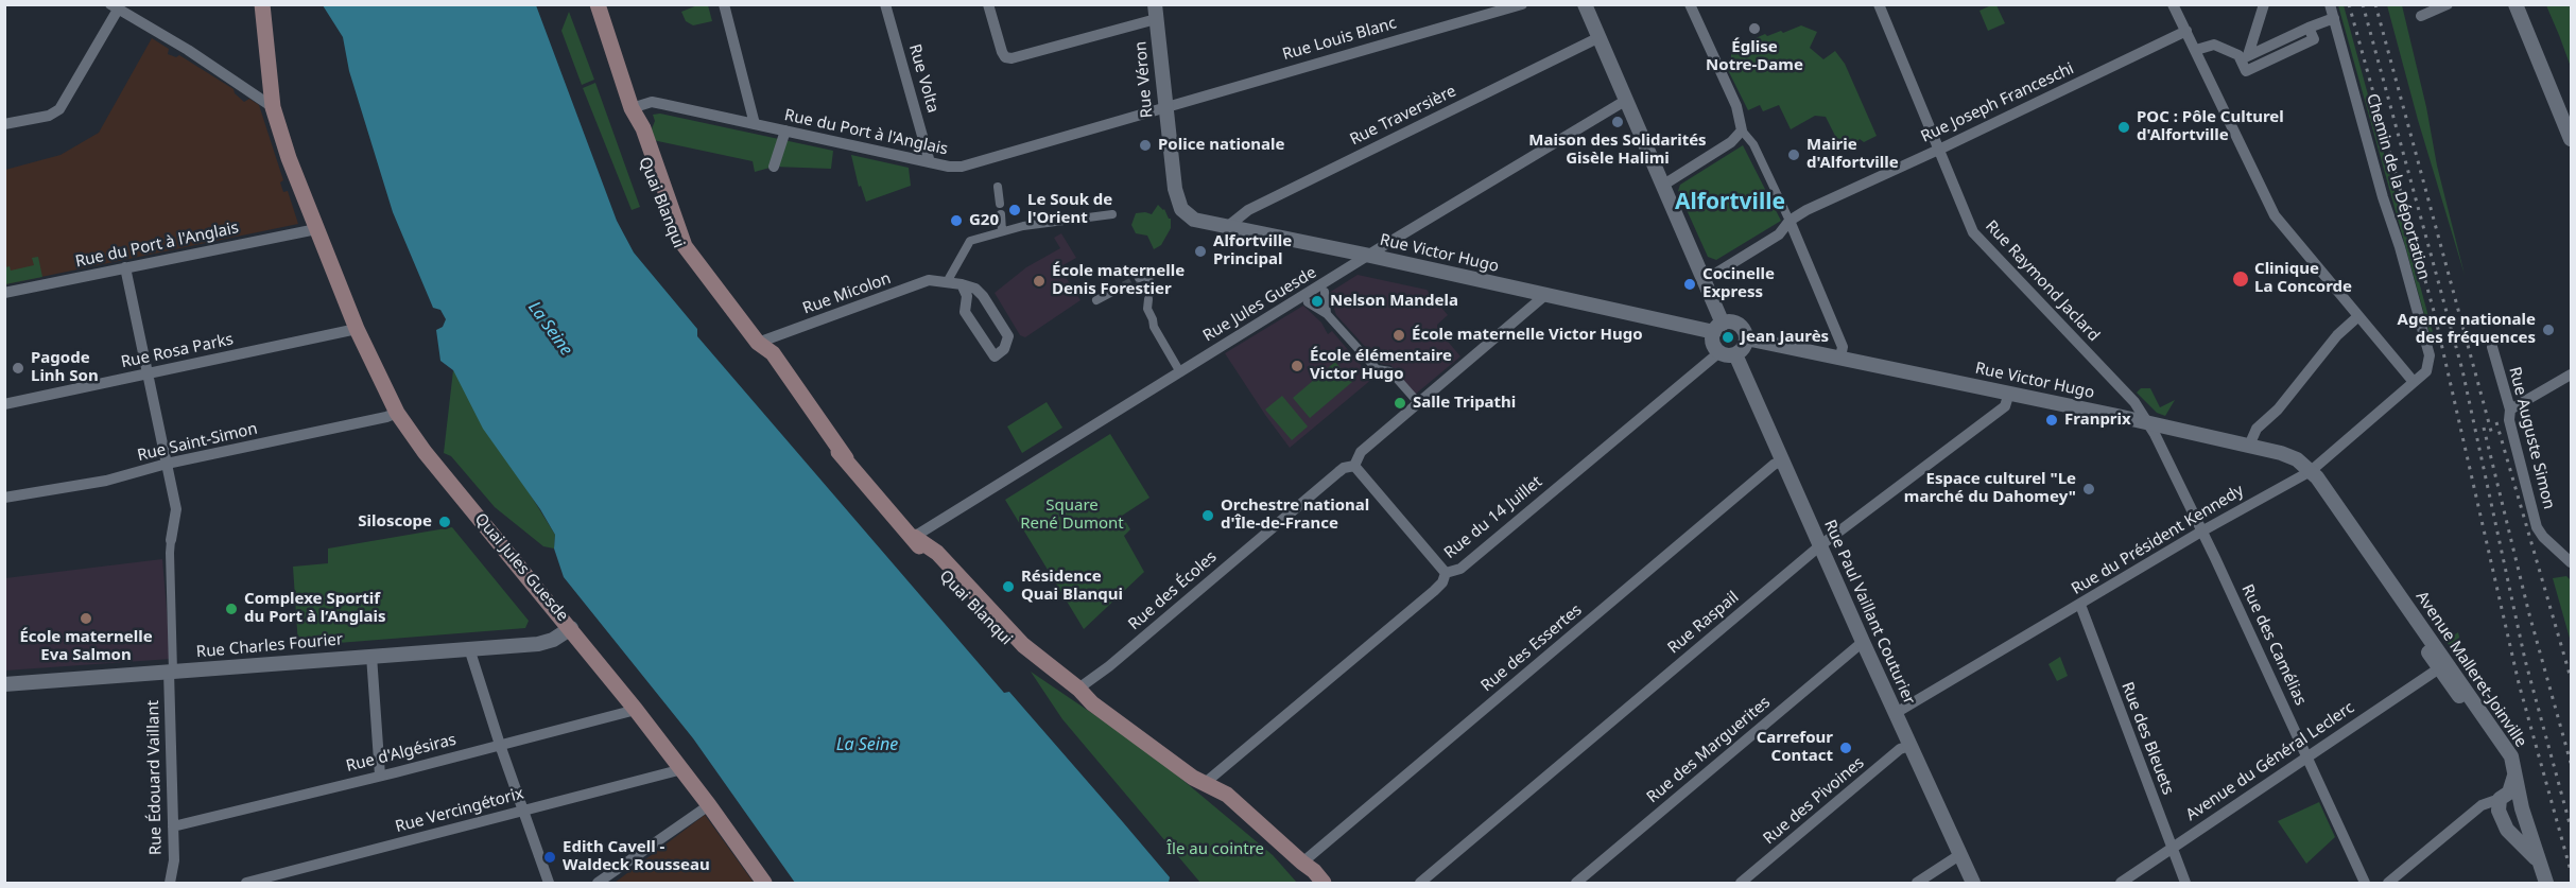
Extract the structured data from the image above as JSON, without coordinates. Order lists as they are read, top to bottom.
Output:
{
  "streets": {
    "main road": ["Quai Blanqui", "Quai Jules Guesde"],
    "street": [
      "Rue Louis Blanc",
      "Rue Volta",
      "Rue Véron",
      "Rue Joseph Franceschi",
      "Rue Traversière",
      "Rue du Port à l'Anglais",
      "Chemin de la Déportation",
      "Rue Victor Hugo",
      "Rue Raymond Jaclard",
      "Rue Micolon",
      "Rue Jules Guesde",
      "Rue Rosa Parks",
      "Rue Auguste Simon",
      "Rue Saint-Simon",
      "Rue du 14 Juillet",
      "Rue du Président Kennedy",
      "Rue des Écoles",
      "Rue Paul Vaillant Couturier",
      "Rue Raspail",
      "Rue des Camélias",
      "Rue Charles Fourier",
      "Rue des Essertes",
      "Avenue Malleret-Joinville",
      "Rue des Bleuets",
      "Rue des Marguerites",
      "Rue d'Algésiras",
      "Avenue du Général Leclerc",
      "Rue Édouard Vaillant",
      "Rue des Pivoines",
      "Rue Vercingétorix"
    ]
  },
  "crossings": [
    ["Rue Louis Blanc", "Rue Véron"],
    ["Rue Louis Blanc", "Rue du Port à l'Anglais"],
    ["Rue Volta", "Rue du Port à l'Anglais"],
    ["Rue Véron", "Rue du Port à l'Anglais"],
    ["Rue Véron", "Rue Victor Hugo"],
    ["Rue Joseph Franceschi", "Rue Raymond Jaclard"],
    ["Rue Traversière", "Rue Victor Hugo"],
    ["Rue du Port à l'Anglais", "Quai Blanqui"],
    ["Rue du Port à l'Anglais", "Quai Jules Guesde"],
    ["Chemin de la Déportation", "Rue du Président Kennedy"],
    ["Quai Blanqui", "Rue Micolon"],
    ["Quai Blanqui", "Rue Jules Guesde"],
    ["Quai Blanqui", "Rue du 14 Juillet"],
    ["Quai Blanqui", "Rue des Écoles"],
    ["Quai Blanqui", "Rue des Essertes"],
    ["Rue Victor Hugo", "Rue Raymond Jaclard"],
    ["Rue Victor Hugo", "Rue Jules Guesde"],
    ["Rue Victor Hugo", "Rue du 14 Juillet"],
    ["Rue Victor Hugo", "Rue du Président Kennedy"],
    ["Rue Victor Hugo", "Rue des Écoles"],
    ["Rue Victor Hugo", "Rue Paul Vaillant Couturier"],
    ["Rue Victor Hugo", "Rue Raspail"],
    ["Rue Victor Hugo", "Rue des Camélias"],
    ["Rue Victor Hugo", "Avenue Malleret-Joinville"],
    ["Rue Raymond Jaclard", "Rue des Camélias"],
    ["Rue Rosa Parks", "Quai Jules Guesde"],
    ["Rue Saint-Simon", "Quai Jules Guesde"],
    ["Rue du 14 Juillet", "Rue Paul Vaillant Couturier"],
    ["Rue du Président Kennedy", "Rue Paul Vaillant Couturier"],
    ["Rue du Président Kennedy", "Rue des Camélias"],
    ["Rue du Président Kennedy", "Avenue Malleret-Joinville"],
    ["Rue du Président Kennedy", "Rue des Bleuets"],
    ["Quai Jules Guesde", "Rue Charles Fourier"],
    ["Quai Jules Guesde", "Rue d'Algésiras"],
    ["Quai Jules Guesde", "Rue Vercingétorix"],
    ["Rue Paul Vaillant Couturier", "Rue Raspail"],
    ["Rue Paul Vaillant Couturier", "Rue des Essertes"],
    ["Rue Paul Vaillant Couturier", "Rue des Marguerites"],
    ["Rue Paul Vaillant Couturier", "Rue des Pivoines"],
    ["Rue des Camélias", "Avenue du Général Leclerc"],
    ["Rue Charles Fourier", "Rue Édouard Vaillant"],
    ["Avenue Malleret-Joinville", "Avenue du Général Leclerc"],
    ["Rue des Bleuets", "Avenue du Général Leclerc"],
    ["Rue d'Algésiras", "Rue Édouard Vaillant"]
  ],
  "districts": ["Alfortville"],
  "water": ["La Seine"],
  "parks": ["Square René Dumont", "Île au cointre"],
  "places": [
    "Église Notre-Dame",
    "Maison des Solidarités Gisèle Halimi",
    "POC : Pôle Culturel d'Alfortville",
    "Police nationale",
    "Mairie d'Alfortville",
    "Le Souk de l'Orient",
    "G20",
    "Alfortville Principal",
    "Clinique La Concorde",
    "École maternelle Denis Forestier",
    "Cocinelle Express",
    "Nelson Mandela",
    "Agence nationale des fréquences",
    "École maternelle Victor Hugo",
    "Jean Jaurès",
    "École élémentaire Victor Hugo",
    "Pagode Linh Son",
    "Salle Tripathi",
    "Franprix",
    "Espace culturel \"Le marché du Dahomey\"",
    "Orchestre national d'Île-de-France",
    "Siloscope",
    "Résidence Quai Blanqui",
    "Complexe Sportif du Port à l’Anglais",
    "École maternelle Eva Salmon",
    "Carrefour Contact",
    "Edith Cavell - Waldeck Rousseau"
  ]
}
